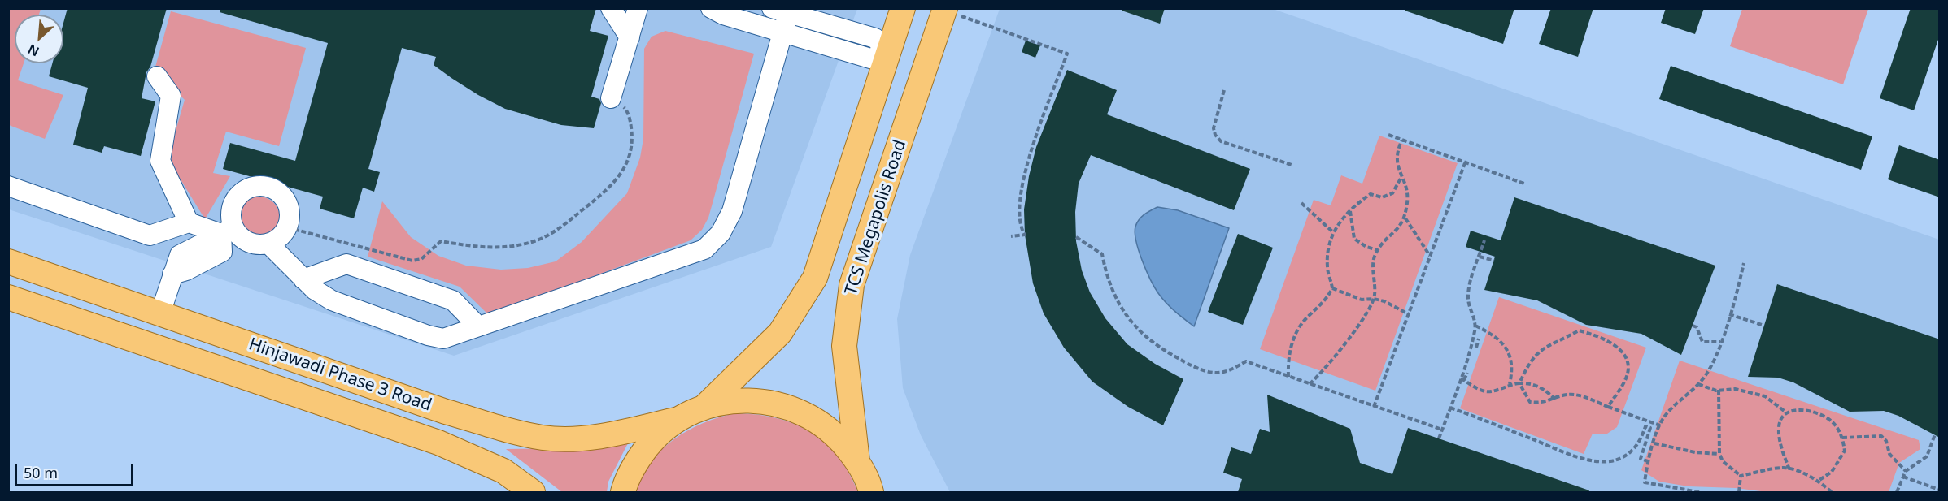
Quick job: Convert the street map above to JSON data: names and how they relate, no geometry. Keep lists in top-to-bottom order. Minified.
{"streets":{"main road":["TCS Megapolis Road","Hinjawadi Phase 3 Road"]},"scale_bar":"50 m","north":"bottom left"}
